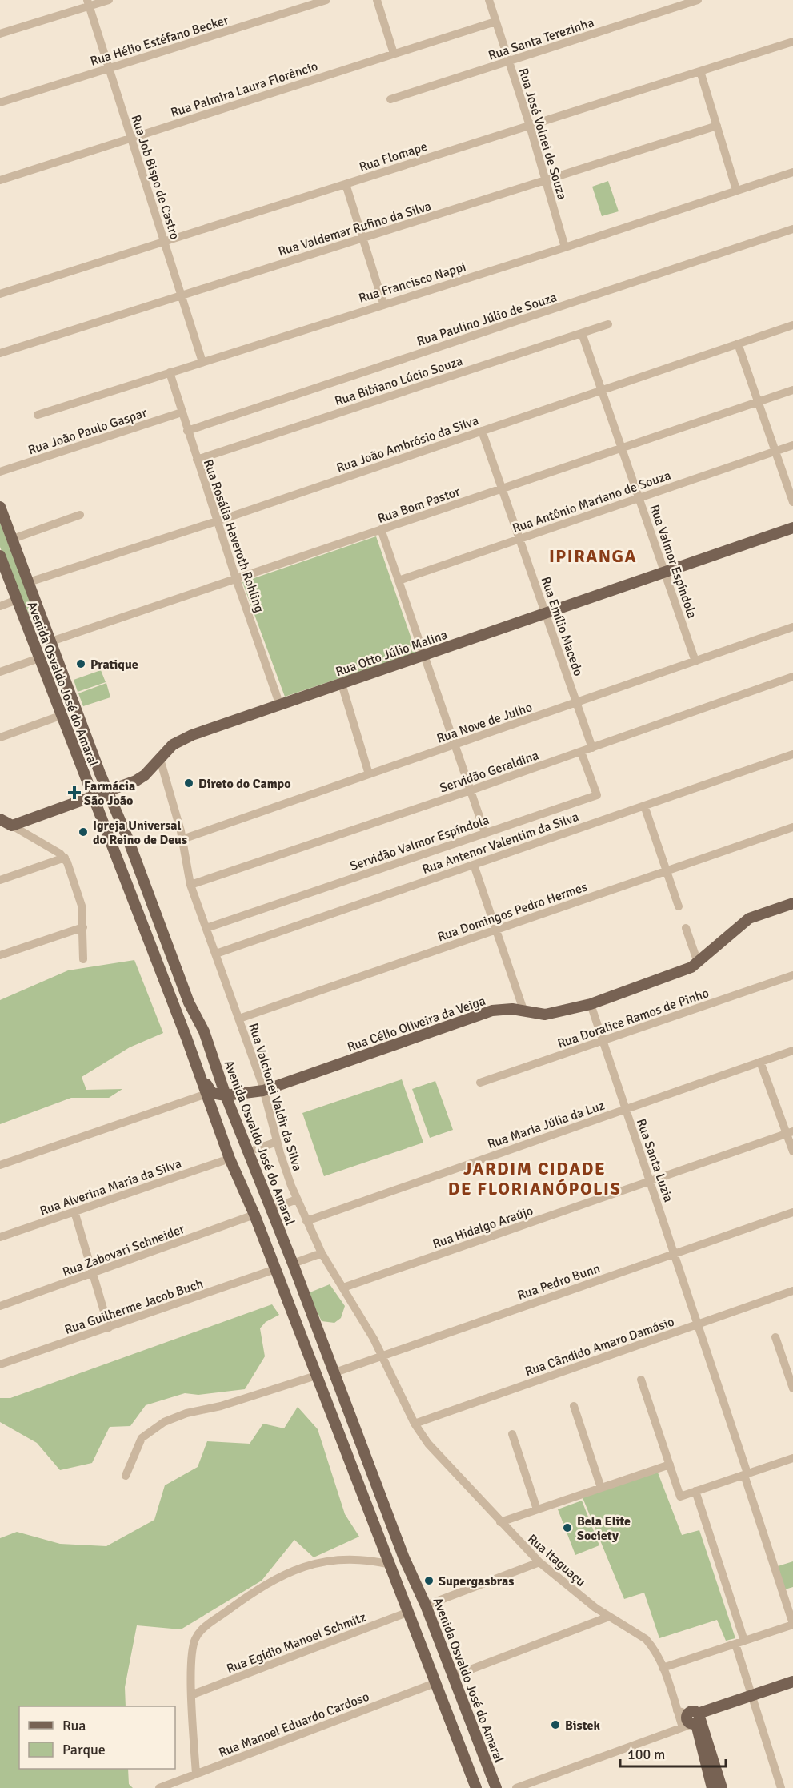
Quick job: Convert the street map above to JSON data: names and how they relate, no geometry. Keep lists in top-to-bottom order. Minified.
{"streets":{"main road":["Rua Otto Júlio Malina","Avenida Osvaldo José do Amaral","Rua Célio Oliveira da Veiga"],"street":["Rua Santa Terezinha","Rua Hélio Estéfano Becker","Rua Palmira Laura Florêncio","Rua José Volnei de Souza","Rua Flomape","Rua Job Bispo de Castro","Rua Valdemar Rufino da Silva","Rua Francisco Nappi","Rua Paulino Júlio de Souza","Rua Bibiano Lúcio Souza","Rua João Paulo Gaspar","Rua João Ambrósio da Silva","Rua Antônio Mariano de Souza","Rua Bom Pastor","Rua Rosália Haveroth Rohling","Rua Valmor Espíndola","Rua Emílio Macedo","Rua Nove de Julho","Servidão Geraldina","Servidão Valmor Espíndola","Rua Antenor Valentim da Silva","Rua Domingos Pedro Hermes","Rua Doralice Ramos de Pinho","Rua Valcionei Valdir da Silva","Rua Maria Júlia da Luz","Rua Santa Luzia","Rua Alverina Maria da Silva","Rua Hidalgo Araújo","Rua Zabovari Schneider","Rua Pedro Bunn","Rua Guilherme Jacob Buch","Rua Cândido Amaro Damásio","Rua Itaguaçu","Rua Egídio Manoel Schmitz","Rua Manoel Eduardo Cardoso"]},"crossings":[["Rua Santa Terezinha","Rua José Volnei de Souza"],["Rua Hélio Estéfano Becker","Rua Job Bispo de Castro"],["Rua Palmira Laura Florêncio","Rua José Volnei de Souza"],["Rua Palmira Laura Florêncio","Rua Job Bispo de Castro"],["Rua José Volnei de Souza","Rua Flomape"],["Rua José Volnei de Souza","Rua Valdemar Rufino da Silva"],["Rua José Volnei de Souza","Rua Francisco Nappi"],["Rua Flomape","Rua Job Bispo de Castro"],["Rua Job Bispo de Castro","Rua Valdemar Rufino da Silva"],["Rua Job Bispo de Castro","Rua Francisco Nappi"],["Rua Francisco Nappi","Rua Rosália Haveroth Rohling"],["Rua Paulino Júlio de Souza","Rua Rosália Haveroth Rohling"],["Rua Bibiano Lúcio Souza","Rua Rosália Haveroth Rohling"],["Rua Bibiano Lúcio Souza","Rua Valmor Espíndola"],["Rua João Paulo Gaspar","Rua Rosália Haveroth Rohling"],["Rua João Ambrósio da Silva","Rua Rosália Haveroth Rohling"],["Rua João Ambrósio da Silva","Rua Valmor Espíndola"],["Rua João Ambrósio da Silva","Rua Emílio Macedo"],["Rua João Ambrósio da Silva","Avenida Osvaldo José do Amaral"],["Rua Antônio Mariano de Souza","Rua Valmor Espíndola"],["Rua Antônio Mariano de Souza","Rua Emílio Macedo"],["Rua Bom Pastor","Rua Rosália Haveroth Rohling"],["Rua Bom Pastor","Rua Valmor Espíndola"],["Rua Bom Pastor","Rua Emílio Macedo"],["Rua Bom Pastor","Avenida Osvaldo José do Amaral"],["Rua Rosália Haveroth Rohling","Rua Otto Júlio Malina"],["Rua Valmor Espíndola","Rua Otto Júlio Malina"],["Rua Valmor Espíndola","Rua Nove de Julho"],["Rua Emílio Macedo","Rua Otto Júlio Malina"],["Rua Emílio Macedo","Rua Nove de Julho"],["Rua Emílio Macedo","Servidão Geraldina"],["Rua Otto Júlio Malina","Avenida Osvaldo José do Amaral"],["Rua Otto Júlio Malina","Rua Valcionei Valdir da Silva"],["Avenida Osvaldo José do Amaral","Rua Célio Oliveira da Veiga"],["Avenida Osvaldo José do Amaral","Rua Alverina Maria da Silva"],["Avenida Osvaldo José do Amaral","Rua Zabovari Schneider"],["Avenida Osvaldo José do Amaral","Rua Pedro Bunn"],["Avenida Osvaldo José do Amaral","Rua Guilherme Jacob Buch"],["Avenida Osvaldo José do Amaral","Rua Egídio Manoel Schmitz"],["Avenida Osvaldo José do Amaral","Rua Manoel Eduardo Cardoso"],["Rua Nove de Julho","Rua Valcionei Valdir da Silva"],["Servidão Geraldina","Servidão Valmor Espíndola"],["Servidão Geraldina","Rua Valcionei Valdir da Silva"],["Servidão Valmor Espíndola","Rua Valcionei Valdir da Silva"],["Rua Antenor Valentim da Silva","Rua Valcionei Valdir da Silva"],["Rua Domingos Pedro Hermes","Rua Valcionei Valdir da Silva"],["Rua Doralice Ramos de Pinho","Rua Santa Luzia"],["Rua Célio Oliveira da Veiga","Rua Valcionei Valdir da Silva"],["Rua Célio Oliveira da Veiga","Rua Santa Luzia"],["Rua Valcionei Valdir da Silva","Rua Maria Júlia da Luz"],["Rua Valcionei Valdir da Silva","Rua Hidalgo Araújo"],["Rua Valcionei Valdir da Silva","Rua Pedro Bunn"],["Rua Valcionei Valdir da Silva","Rua Cândido Amaro Damásio"],["Rua Valcionei Valdir da Silva","Rua Itaguaçu"],["Rua Maria Júlia da Luz","Rua Santa Luzia"],["Rua Santa Luzia","Rua Hidalgo Araújo"],["Rua Santa Luzia","Rua Pedro Bunn"],["Rua Santa Luzia","Rua Cândido Amaro Damásio"],["Rua Cândido Amaro Damásio","Rua Itaguaçu"]],"districts":["IPIRANGA","JARDIM CIDADE DE FLORIANÓPOLIS"],"places":{"other":["Pratique","Direto do Campo","Igreja Universal do Reino de Deus","Bela Elite Society","Supergasbras","Bistek"],"health":["Farmácia São João"]},"legend":["Rua","Parque"],"scale_bar":"100 m"}
